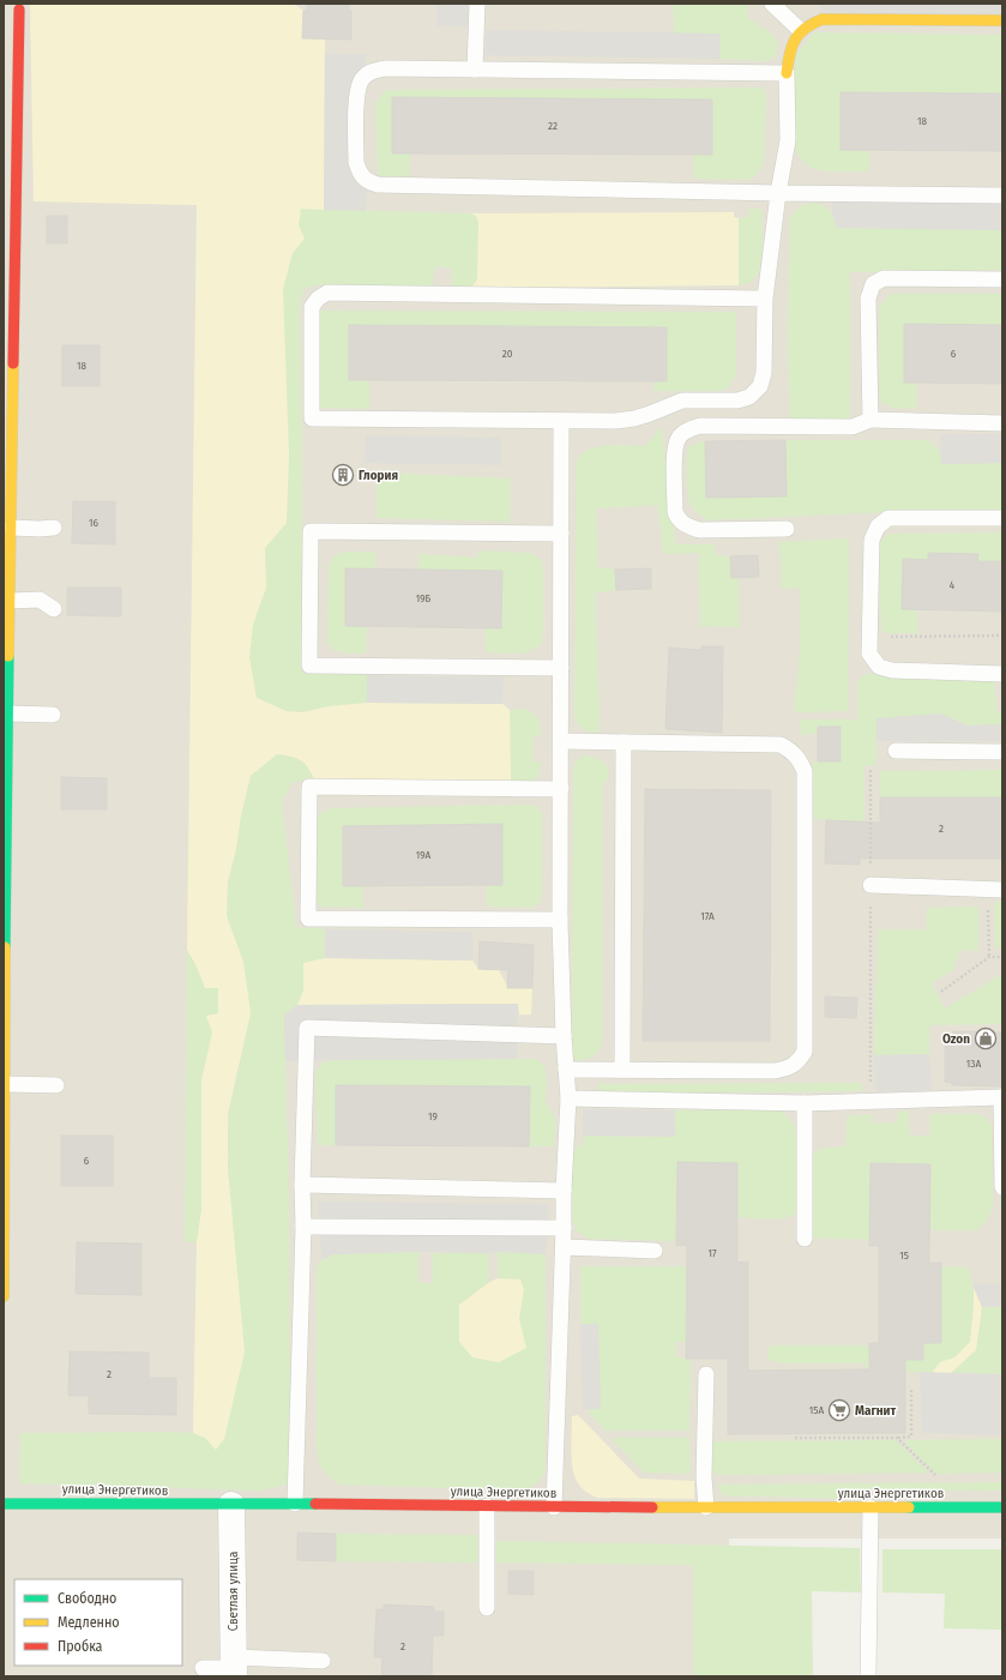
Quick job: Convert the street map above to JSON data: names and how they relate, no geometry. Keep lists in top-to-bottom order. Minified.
{"streets":{"street":["улица Энергетиков","Светлая улица"]},"crossings":[["улица Энергетиков","Светлая улица"]],"places":{"building":["Глория"],"shop":["Ozon"],"supermarket":["Магнит"]},"house_numbers":["18","22","20","6","18","16","4","19Б","2","19А","17А","13А","19","6","17","15","2","15А","2"],"legend":["Свободно","Медленно","Пробка"]}
